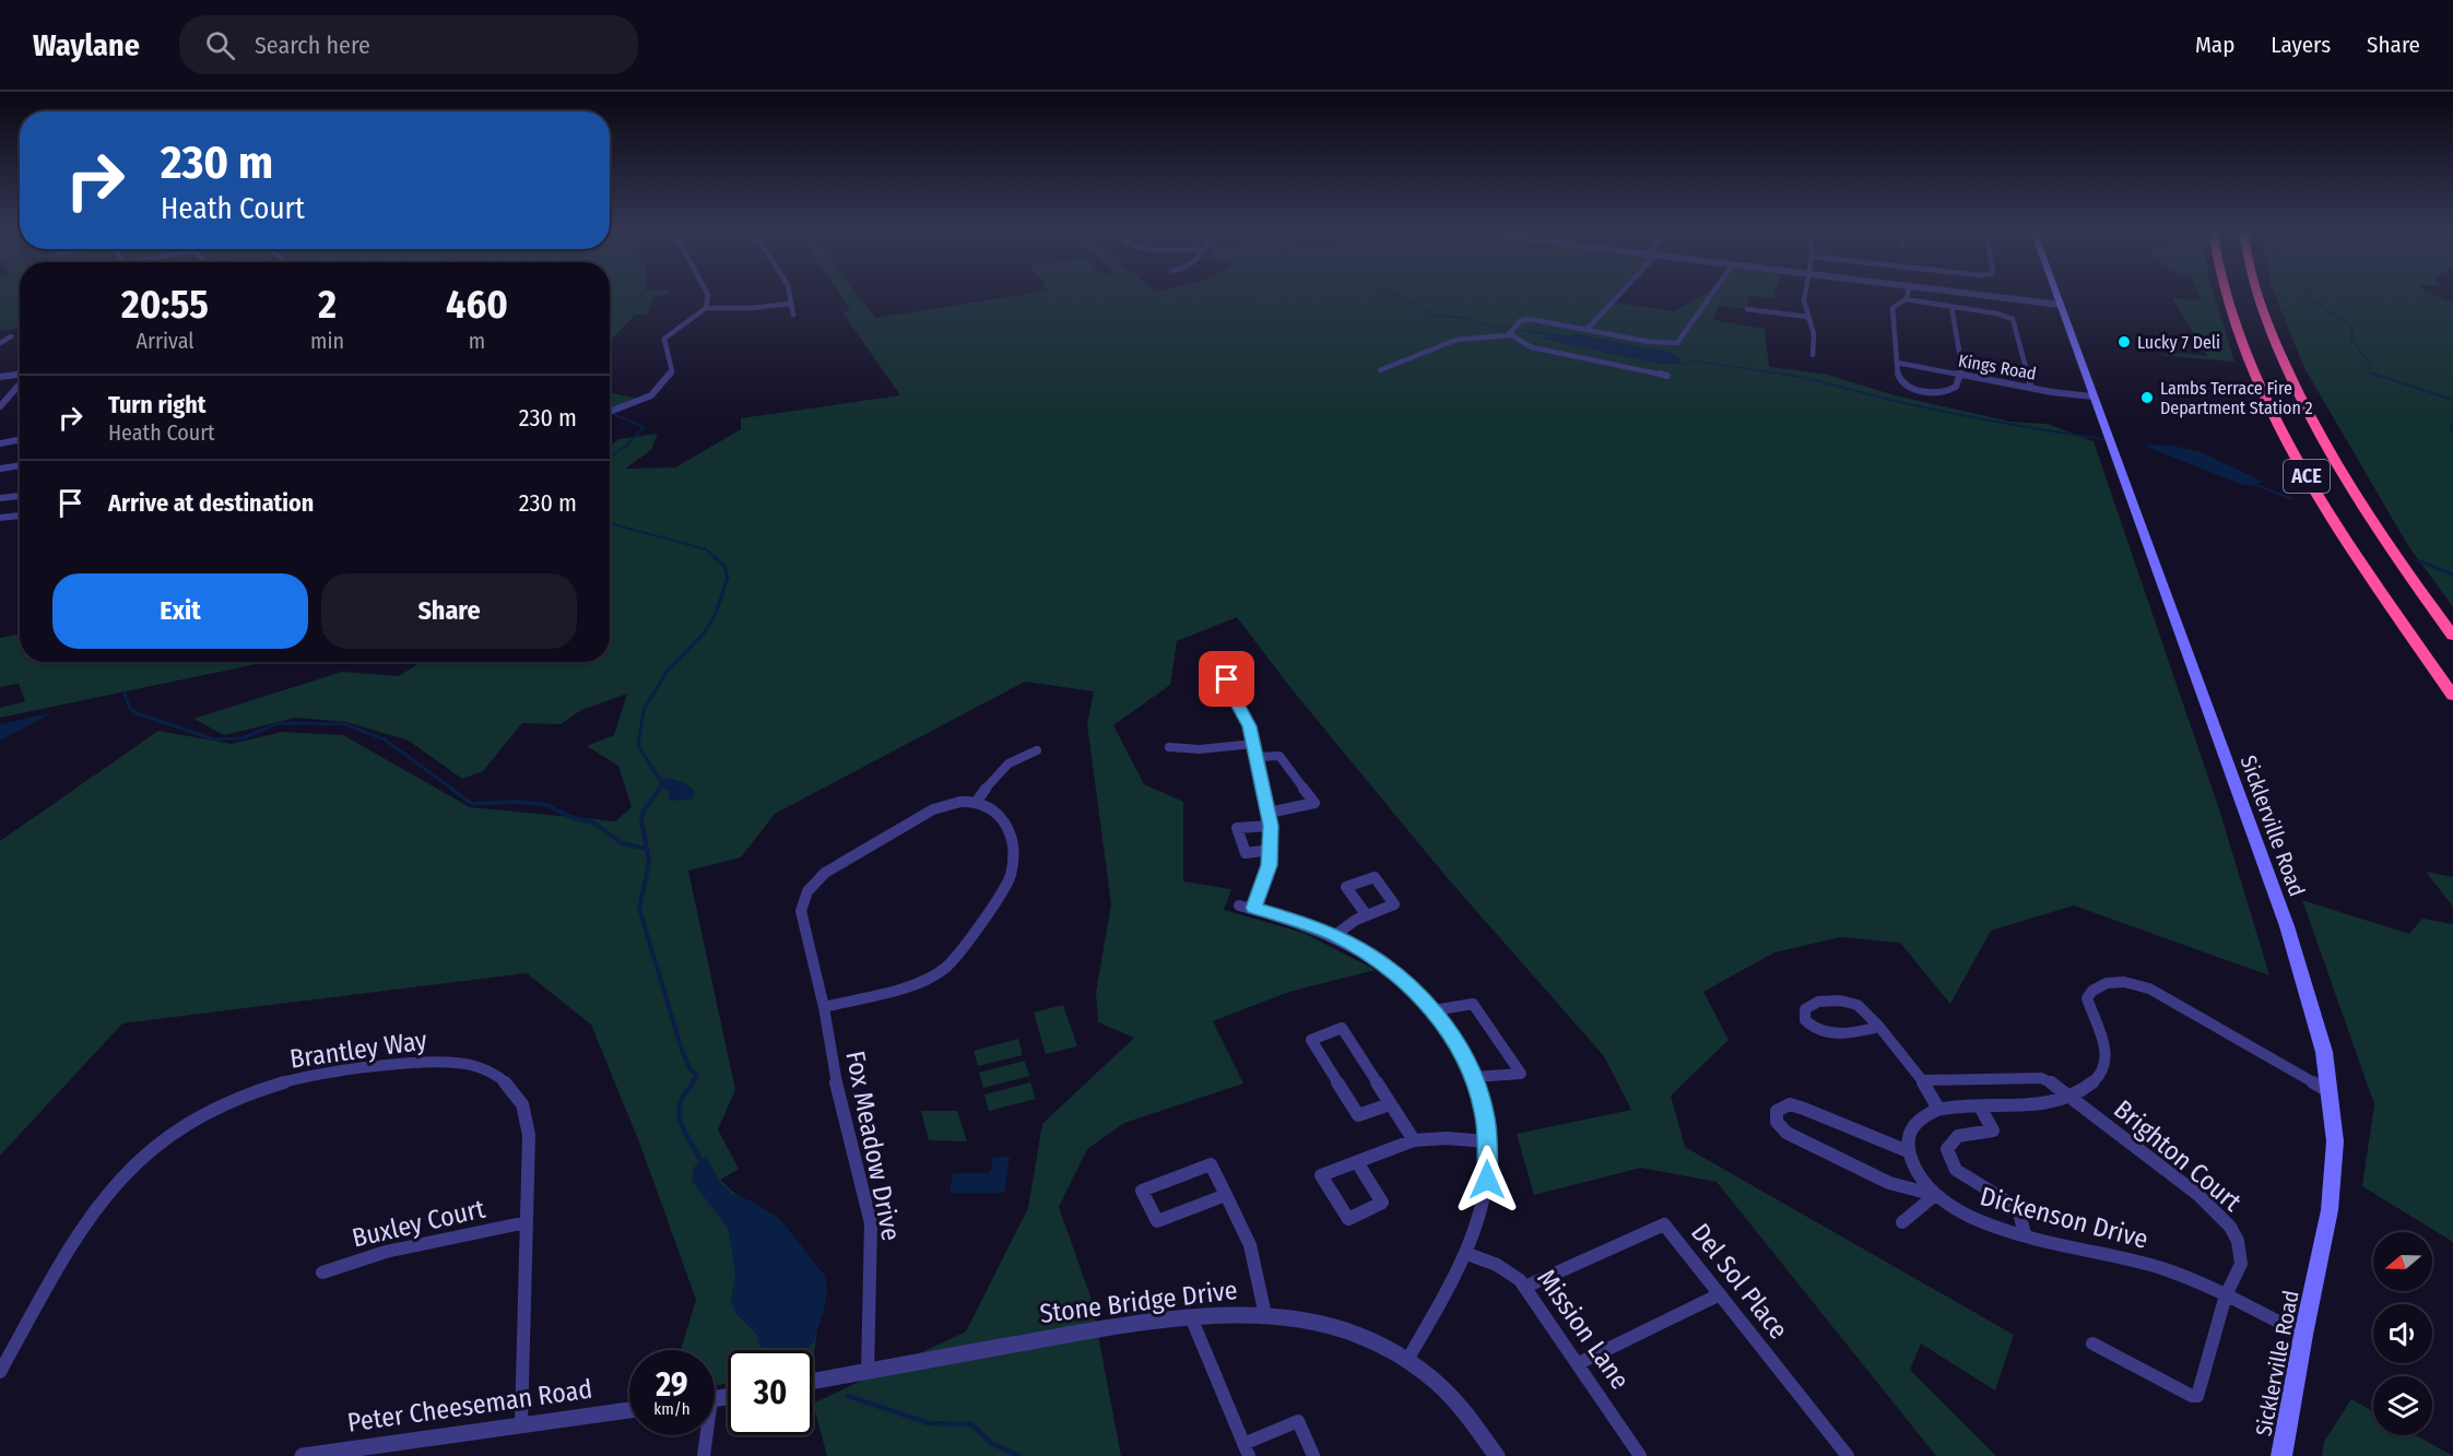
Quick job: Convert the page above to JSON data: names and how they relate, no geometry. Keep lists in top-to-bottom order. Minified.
{"streets":{"highway":["ACE"],"main road":["Sicklerville Road"],"street":["Kings Road","Brantley Way","Fox Meadow Drive","Brighton Court","Dickenson Drive","Buxley Court","Del Sol Place","Stone Bridge Drive","Mission Lane","Peter Cheeseman Road"]},"crossings":[["Kings Road","Sicklerville Road"],["Sicklerville Road","Dickenson Drive"],["Brantley Way","Buxley Court"],["Brantley Way","Peter Cheeseman Road"],["Fox Meadow Drive","Stone Bridge Drive"],["Brighton Court","Dickenson Drive"],["Del Sol Place","Mission Lane"]],"places":["Lucky 7 Deli","Lambs Terrace Fire Department Station 2"],"north":"left","page":{"header":"Waylane","search":"Search here","nav":["Map","Layers","Share"],"turn":["230 m","Heath Court"],"eta":["20:55","Arrival","2","min","460","m"],"list":[{"name":"Turn right","note":"Heath Court","value":"230 m"},{"name":"Arrive at destination","value":"230 m"}],"buttons":["Exit","Share"],"speed":"29 km/h","limit":"30"}}
